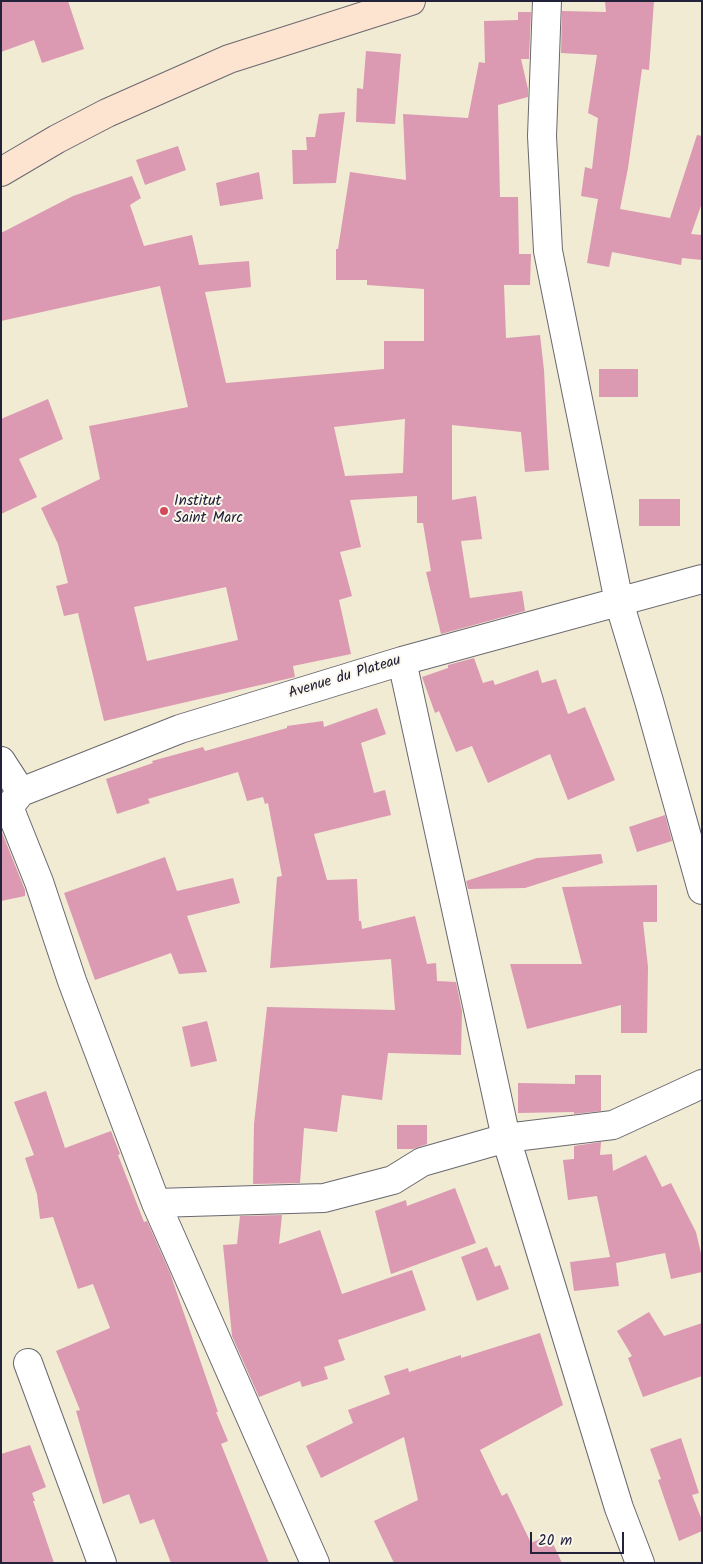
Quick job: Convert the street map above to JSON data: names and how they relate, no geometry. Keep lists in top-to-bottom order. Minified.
{"streets":{"street":["Avenue du Plateau"]},"places":["Institut Saint Marc"],"scale_bar":"20 m"}
